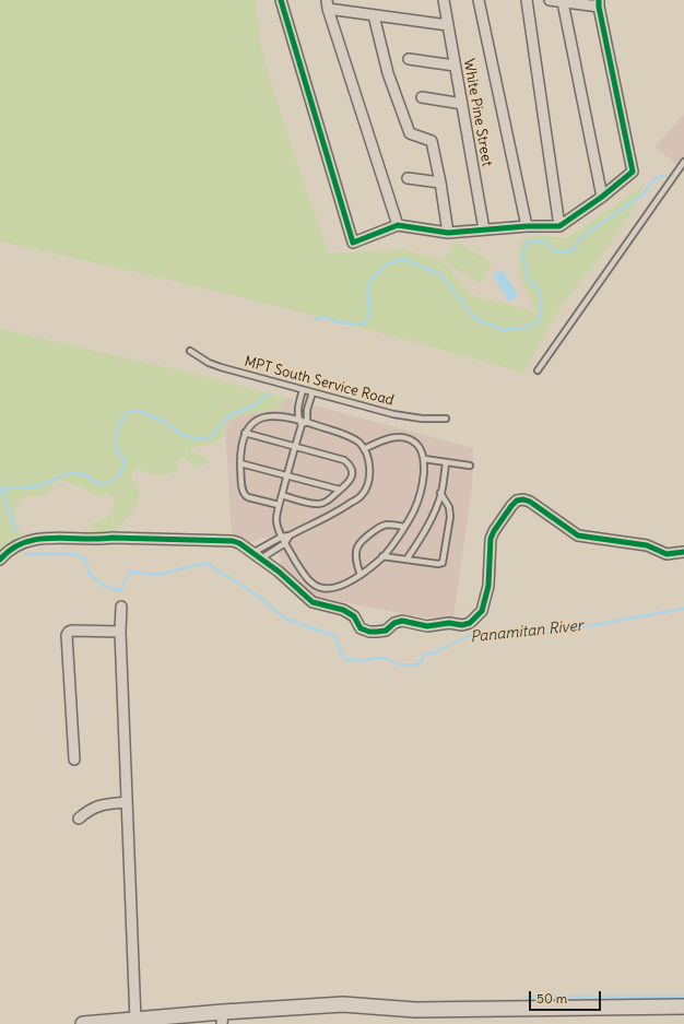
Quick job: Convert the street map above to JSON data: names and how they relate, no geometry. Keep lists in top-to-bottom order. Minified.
{"streets":{"street":["White Pine Street"],"lane":["MPT South Service Road"]},"water":["Panamitan River"],"scale_bar":"50 m"}
